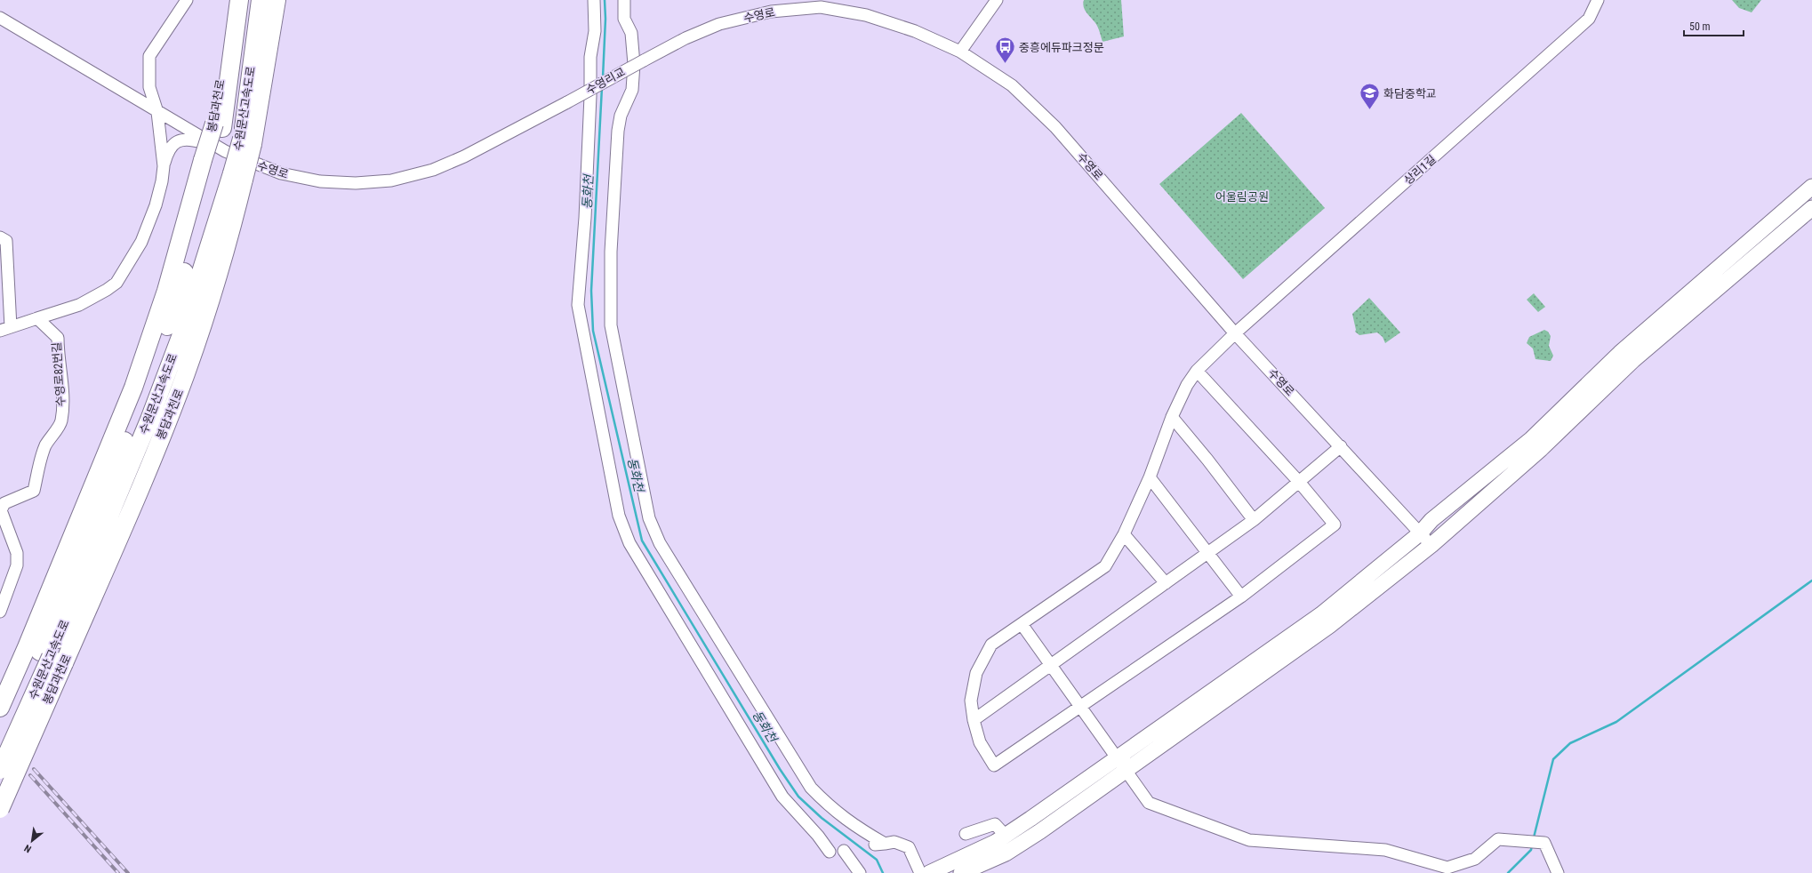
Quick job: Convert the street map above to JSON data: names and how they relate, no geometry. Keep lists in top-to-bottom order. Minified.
{"streets":{"highway":["봉담과천로","수원문산고속도로"],"street":["수영로","수영리교","상리1길","수영로82번길"]},"crossings":[["수영로","수영리교"],["수영로","상리1길"],["봉담과천로","수원문산고속도로"]],"water":["동화천"],"parks":["어울림공원"],"places":{"bus stop":["중흥에듀파크정문"],"school or university":["화담중학교"]},"scale_bar":"50 m","north":"bottom left"}
